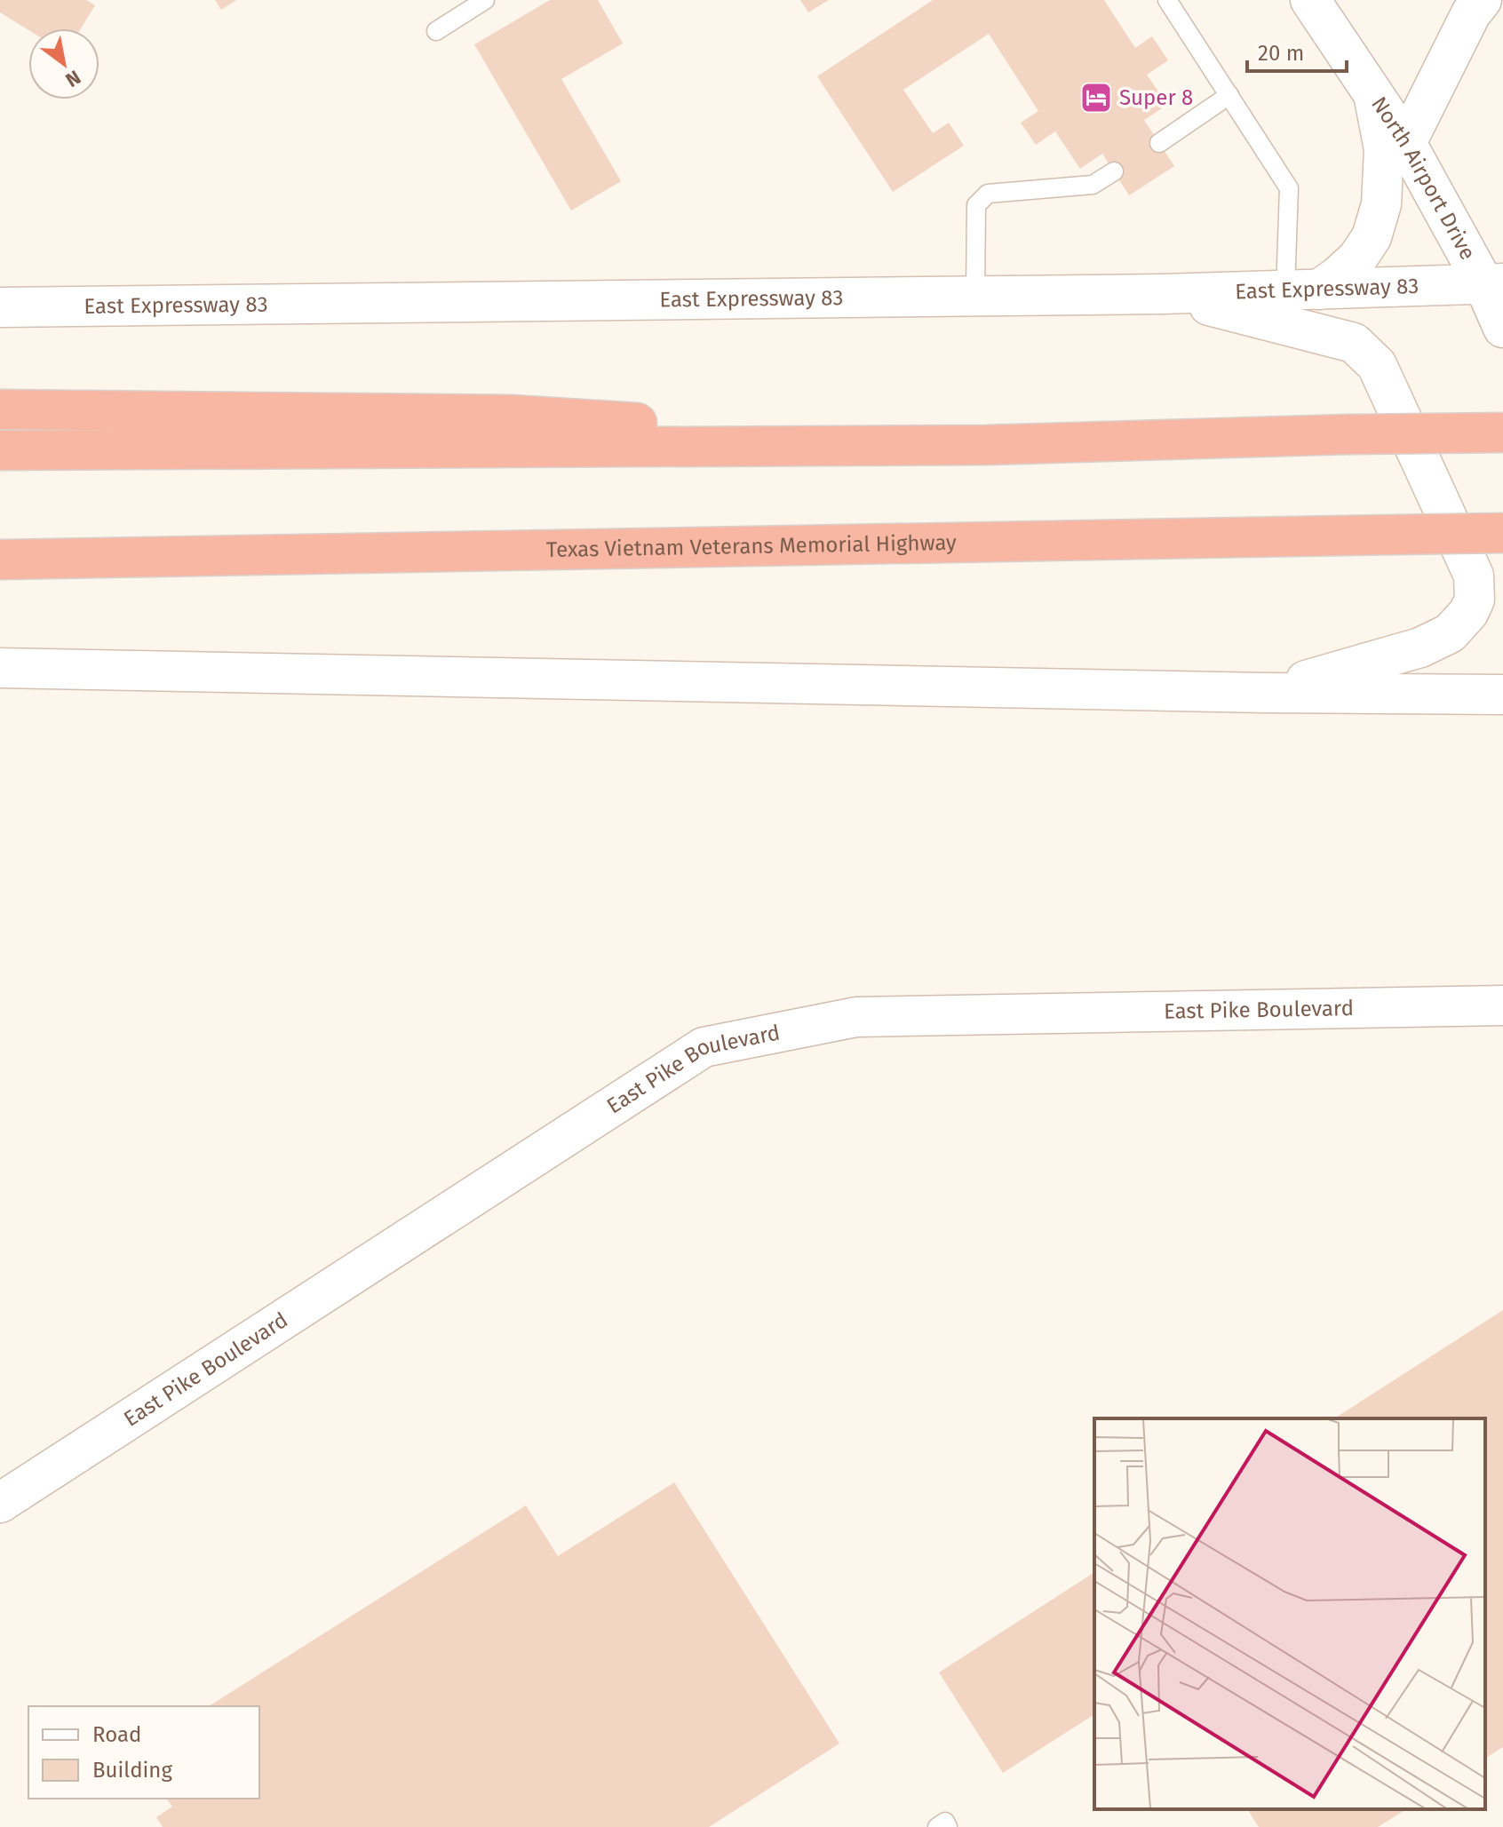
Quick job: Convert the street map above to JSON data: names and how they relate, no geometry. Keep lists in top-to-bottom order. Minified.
{"streets":{"highway":["Texas Vietnam Veterans Memorial Highway"],"main road":["North Airport Drive","East Expressway 83","East Pike Boulevard"]},"crossings":[["North Airport Drive","East Expressway 83"]],"places":{"hotel":["Super 8"]},"legend":["Road","Building"],"scale_bar":"20 m","north":"bottom right"}
